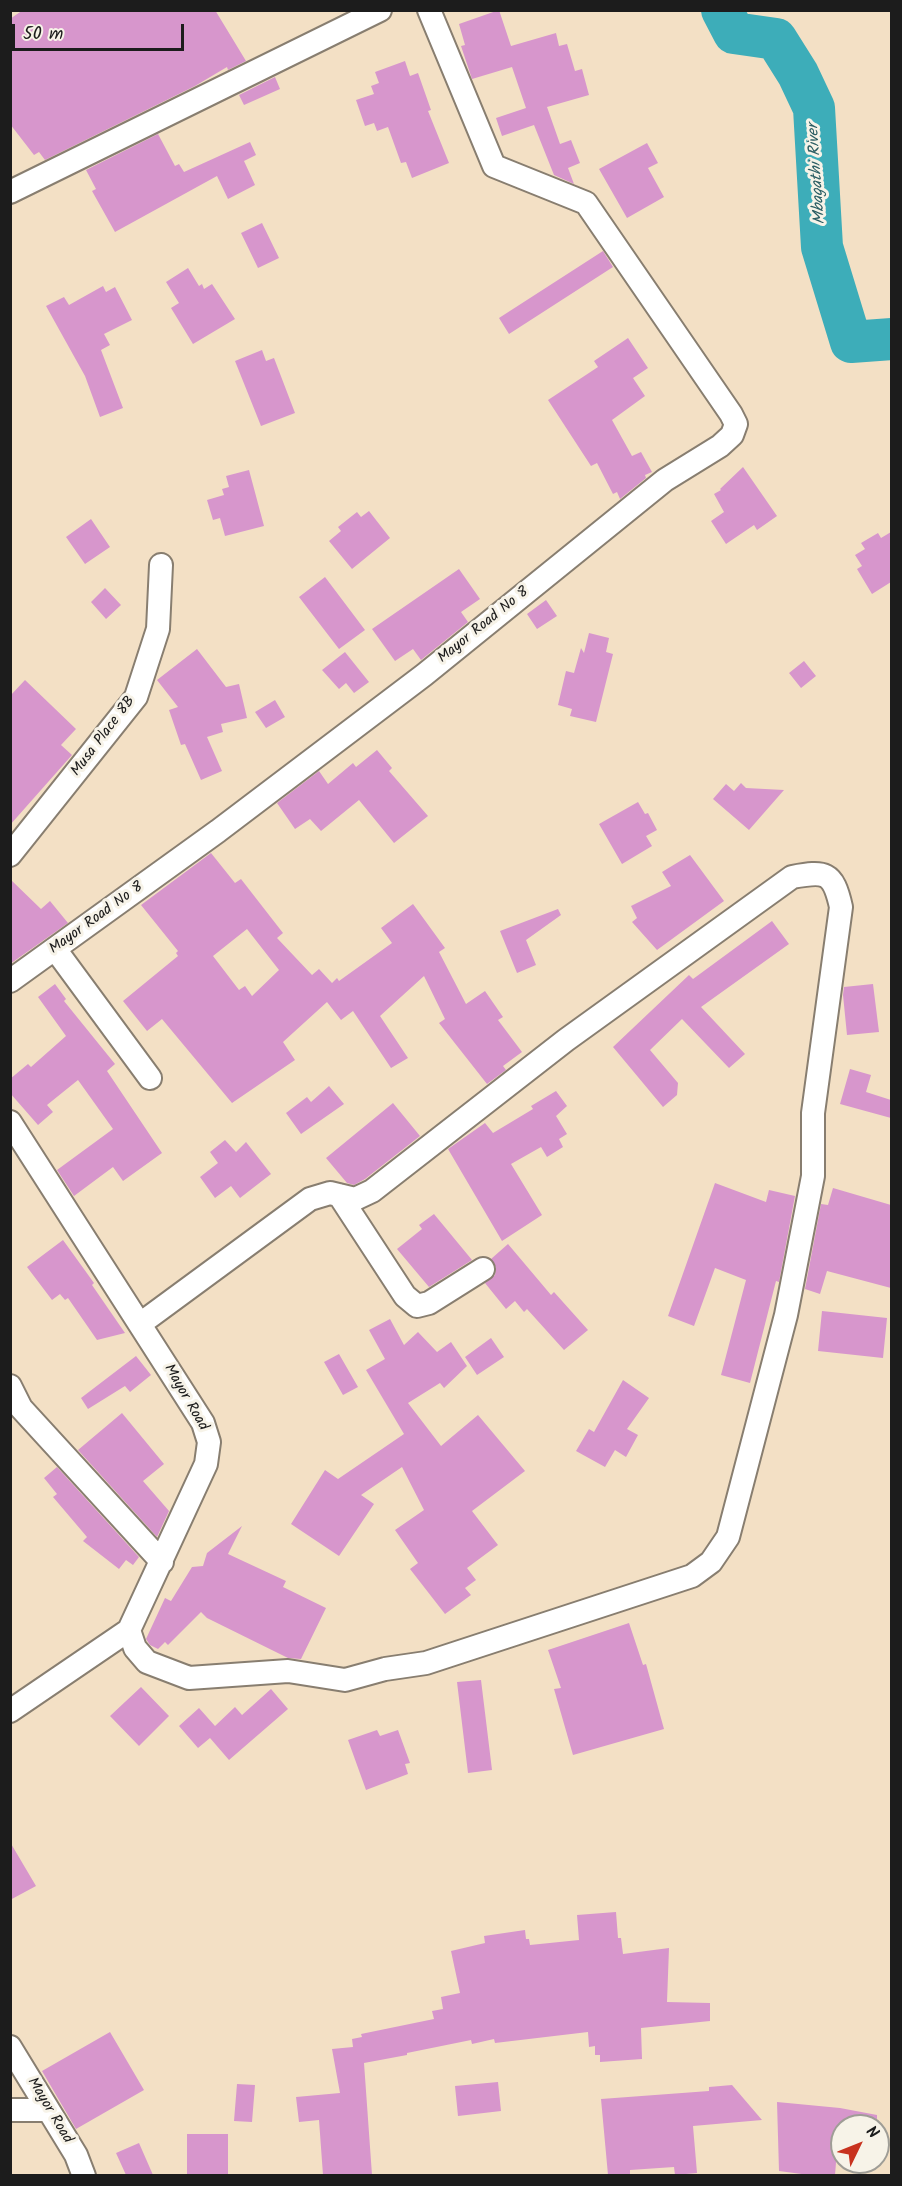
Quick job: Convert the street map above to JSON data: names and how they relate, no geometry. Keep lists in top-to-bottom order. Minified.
{"streets":{"street":["Mayor Road No 8","Musa Place 8B","Mayor Road"]},"water":["Mbagathi River"],"scale_bar":"50 m","north":"top right"}
